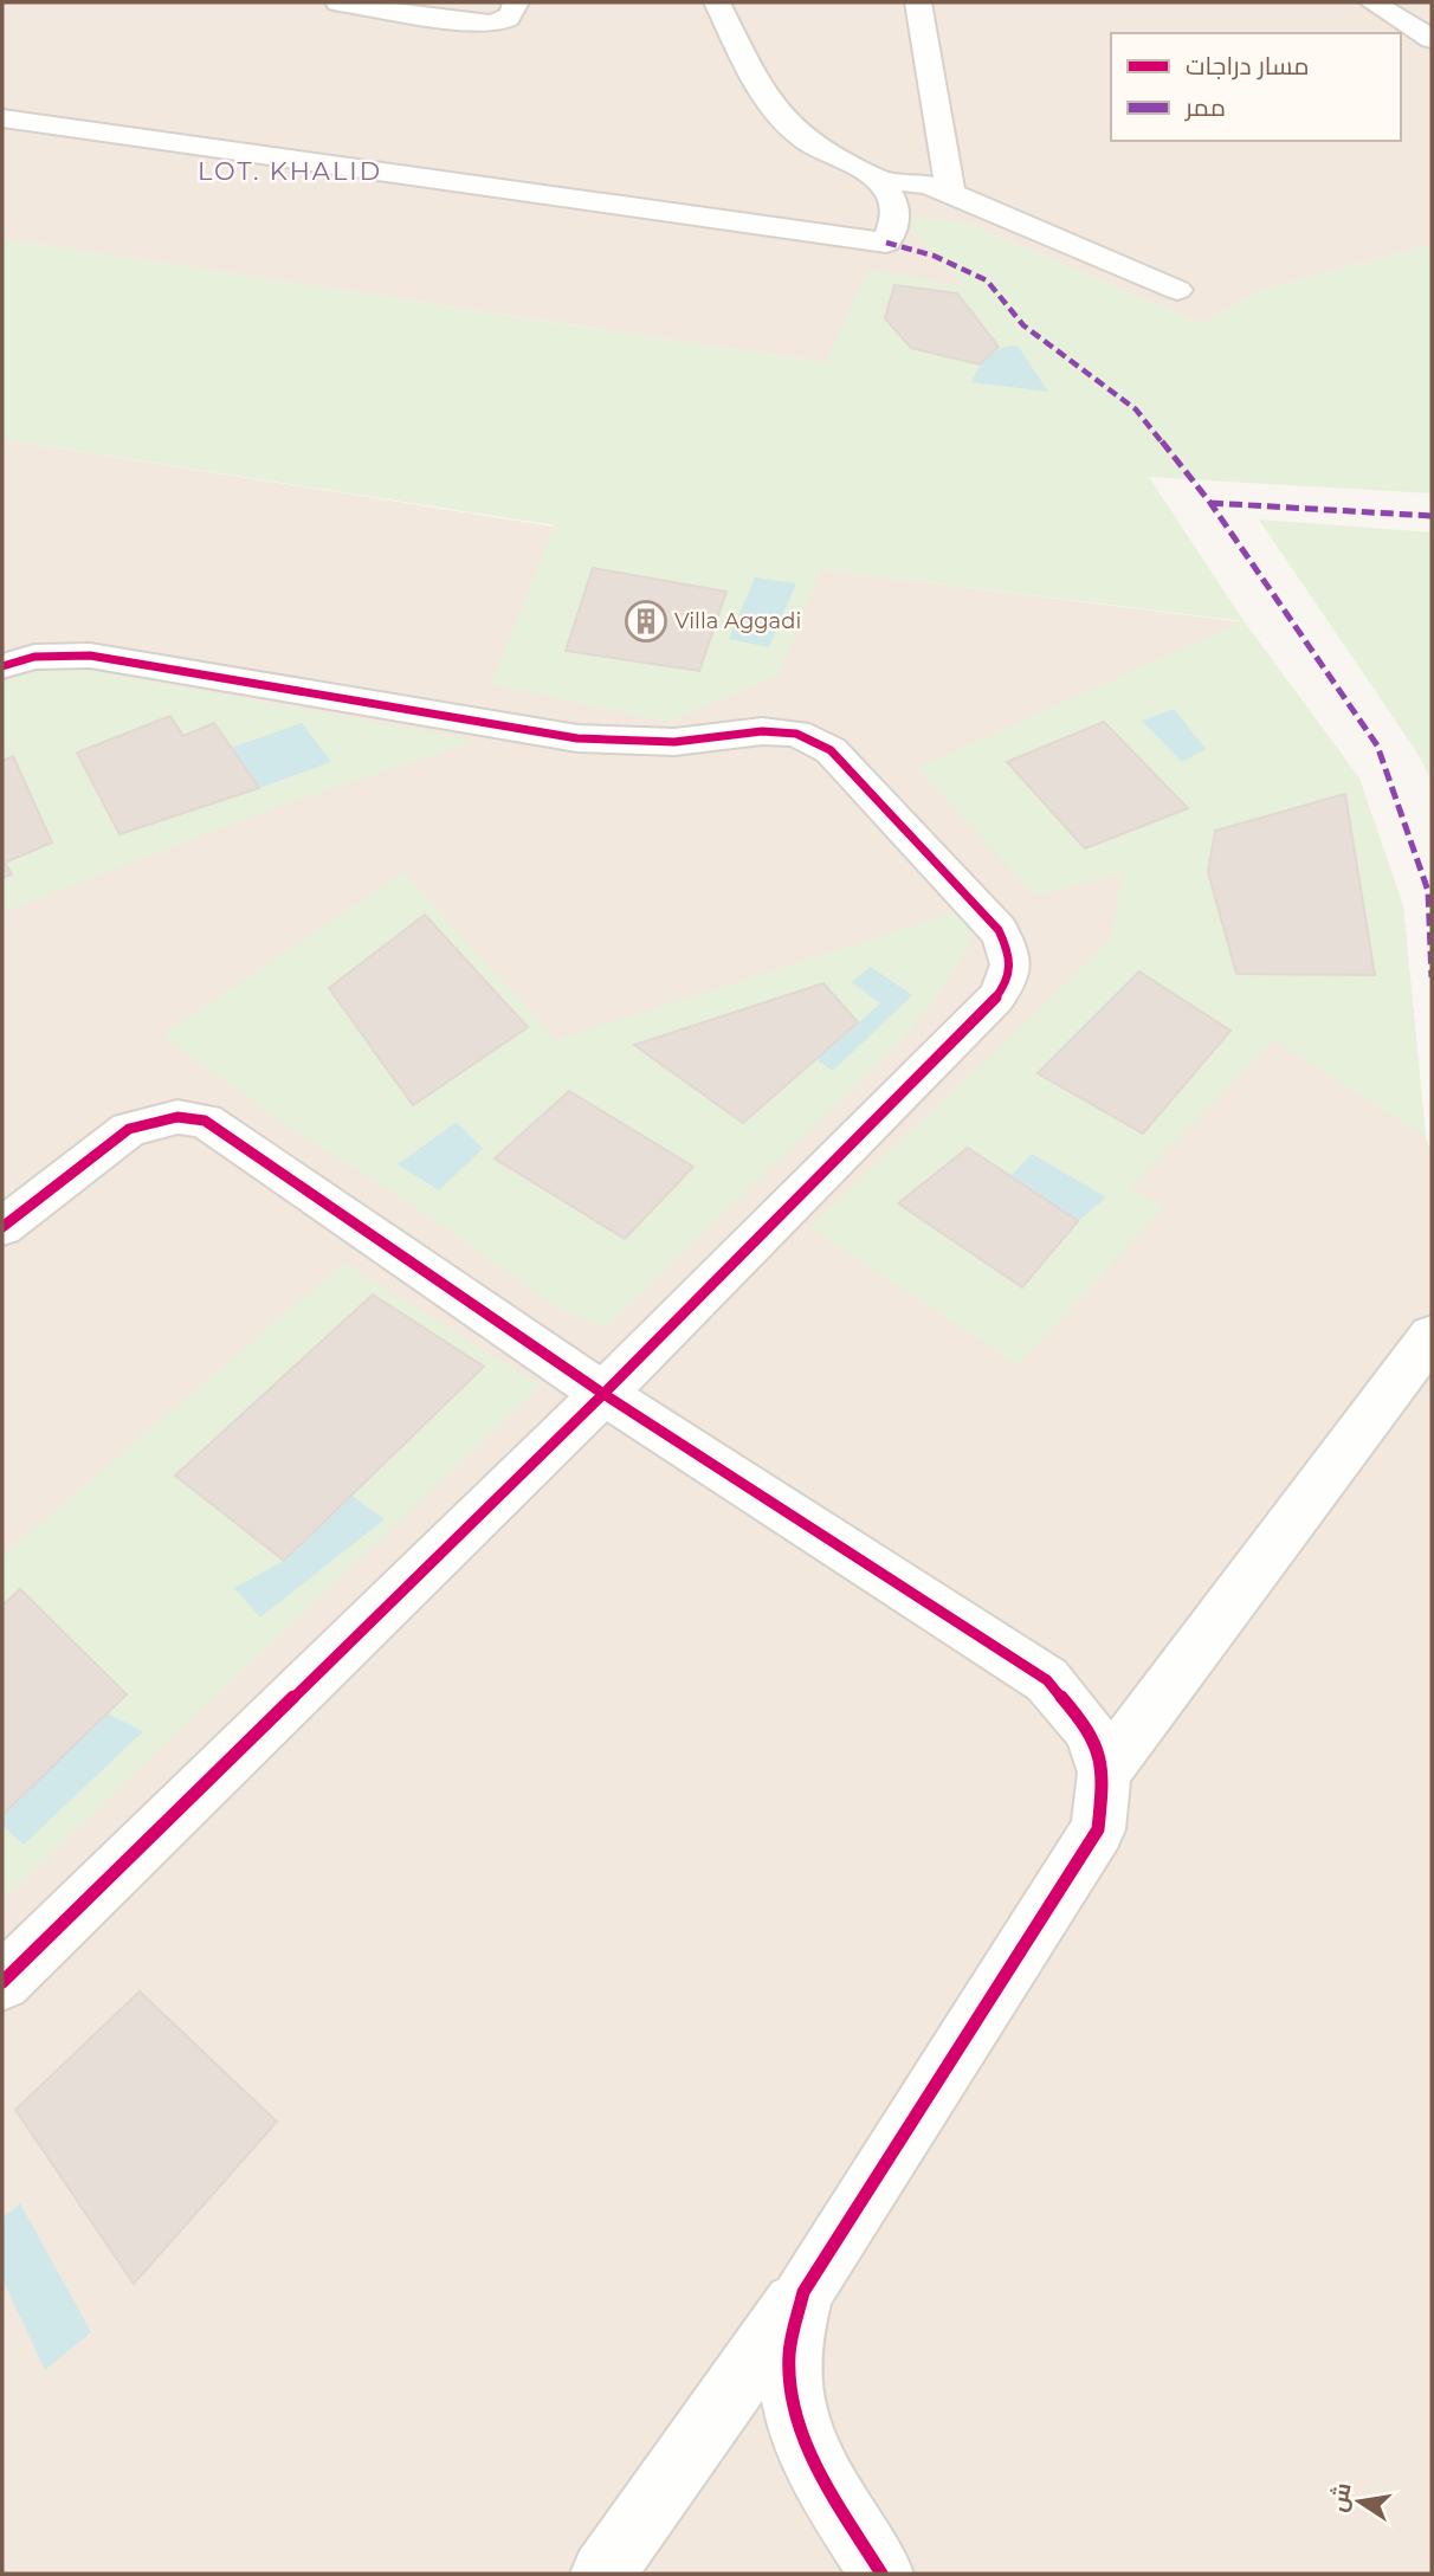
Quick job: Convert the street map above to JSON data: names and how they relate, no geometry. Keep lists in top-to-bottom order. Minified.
{"districts":["LOT. KHALID"],"places":{"building":["Villa Aggadi"]},"legend":["مسار دراجات","ممر"],"north":"left"}
